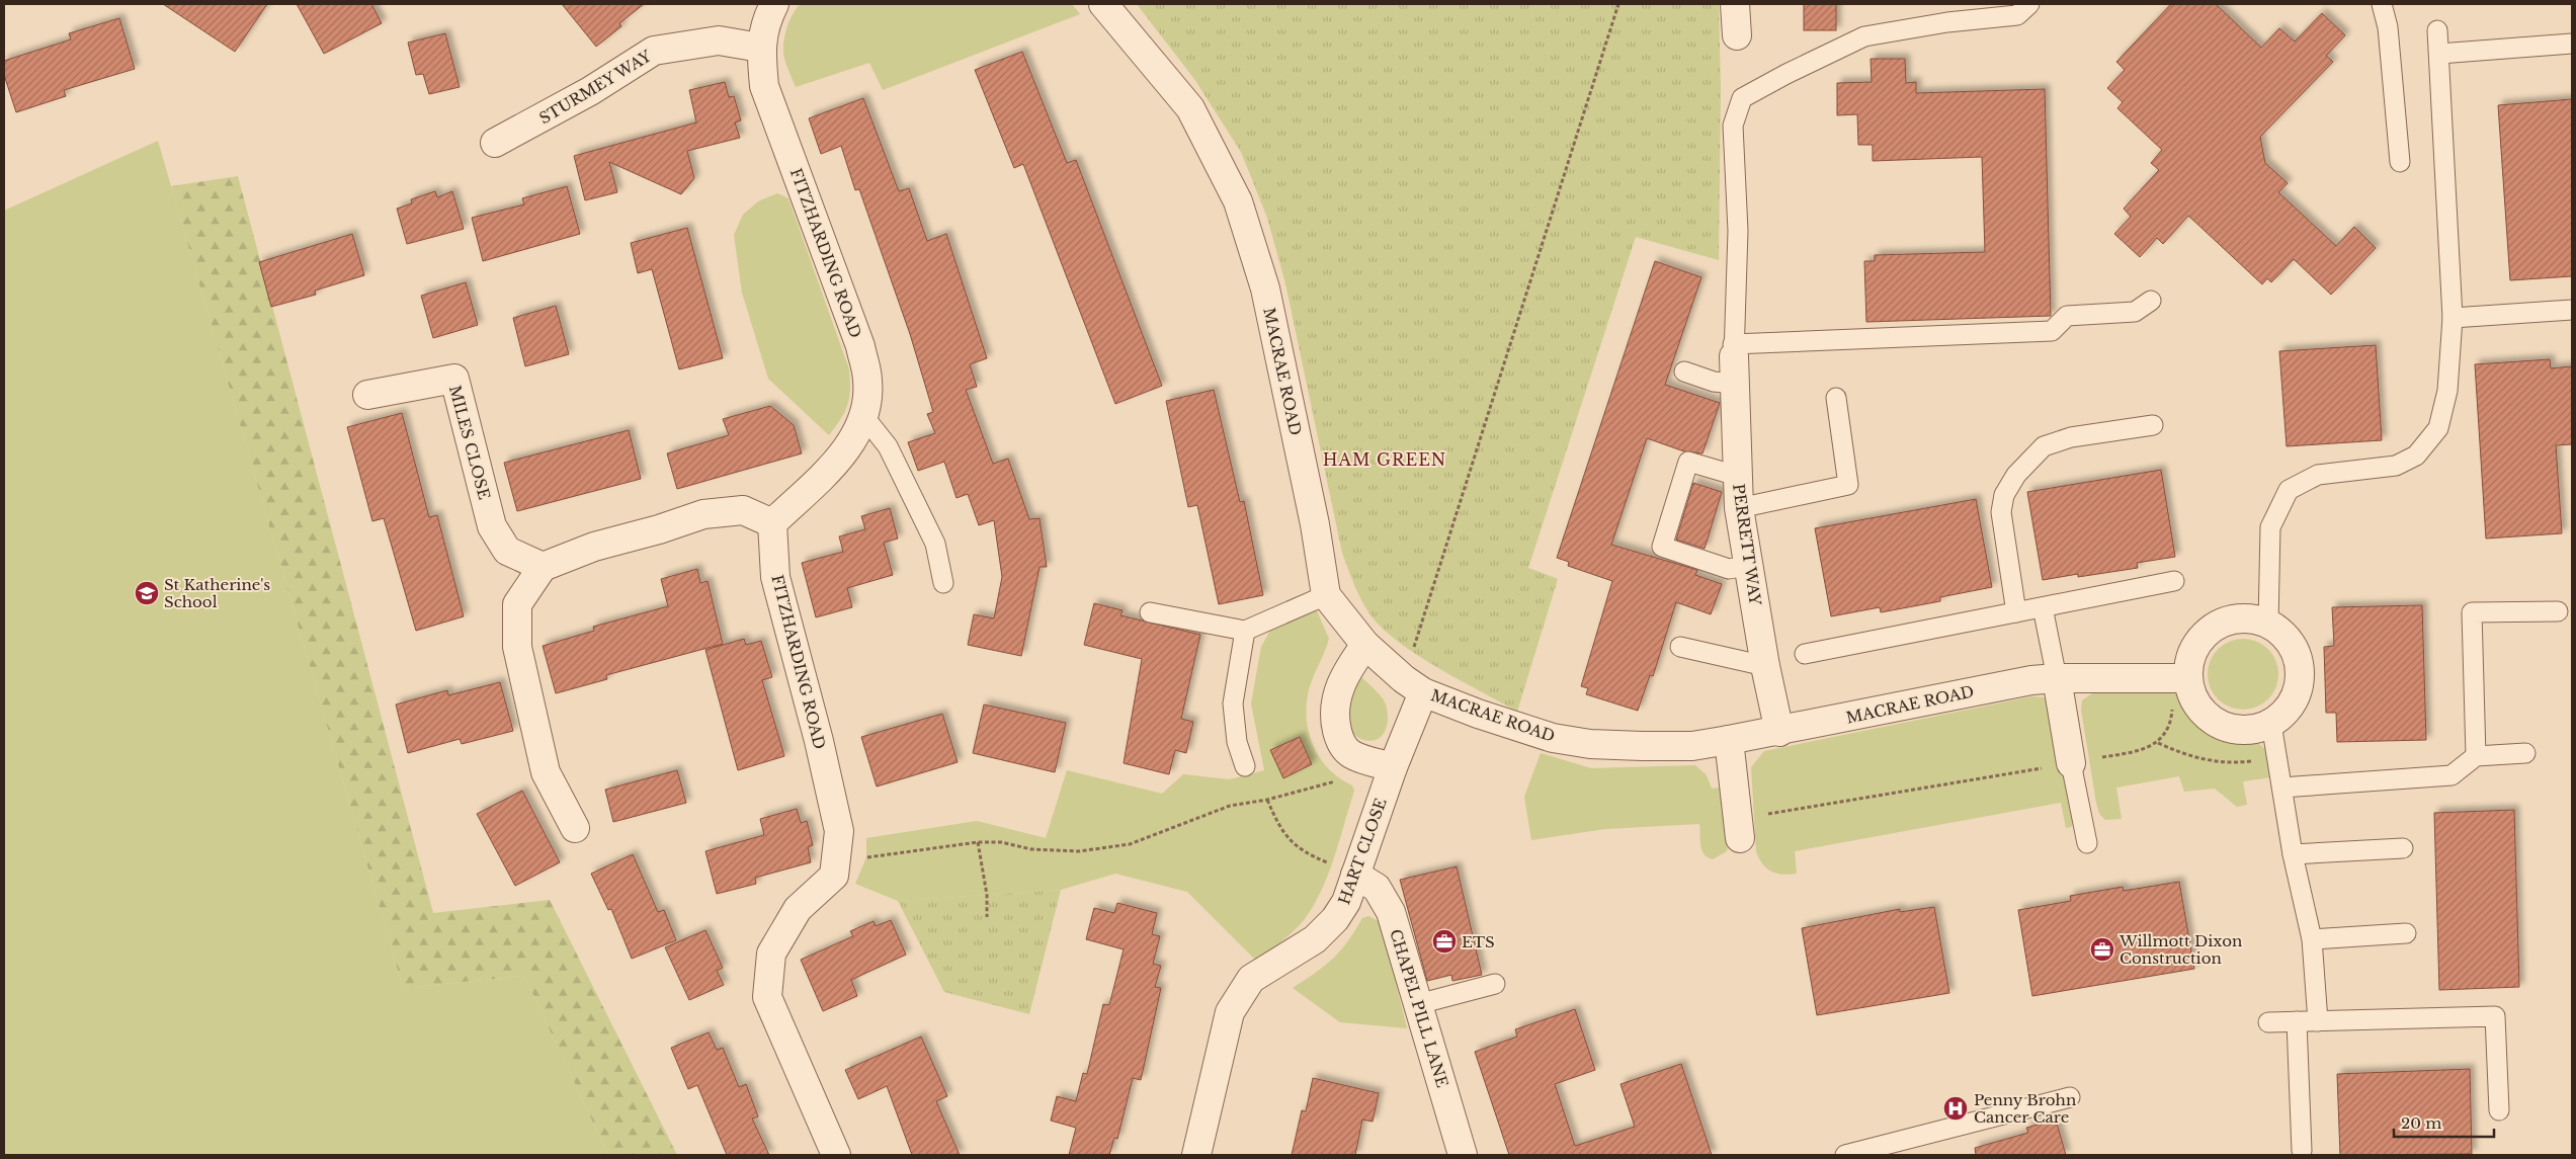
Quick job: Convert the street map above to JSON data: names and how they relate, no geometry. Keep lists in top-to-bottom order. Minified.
{"streets":{"street":["STURMEY WAY","FITZHARDING ROAD","MACRAE ROAD","MILES CLOSE","PERRETT WAY","HART CLOSE","CHAPEL PILL LANE"]},"crossings":[["STURMEY WAY","FITZHARDING ROAD"],["MACRAE ROAD","PERRETT WAY"],["MACRAE ROAD","HART CLOSE"],["HART CLOSE","CHAPEL PILL LANE"]],"districts":["HAM GREEN"],"places":{"school or university":["St Katherine's School"],"office":["ETS","Willmott Dixon Construction"],"hospital":["Penny Brohn Cancer Care"]},"scale_bar":"20 m"}
